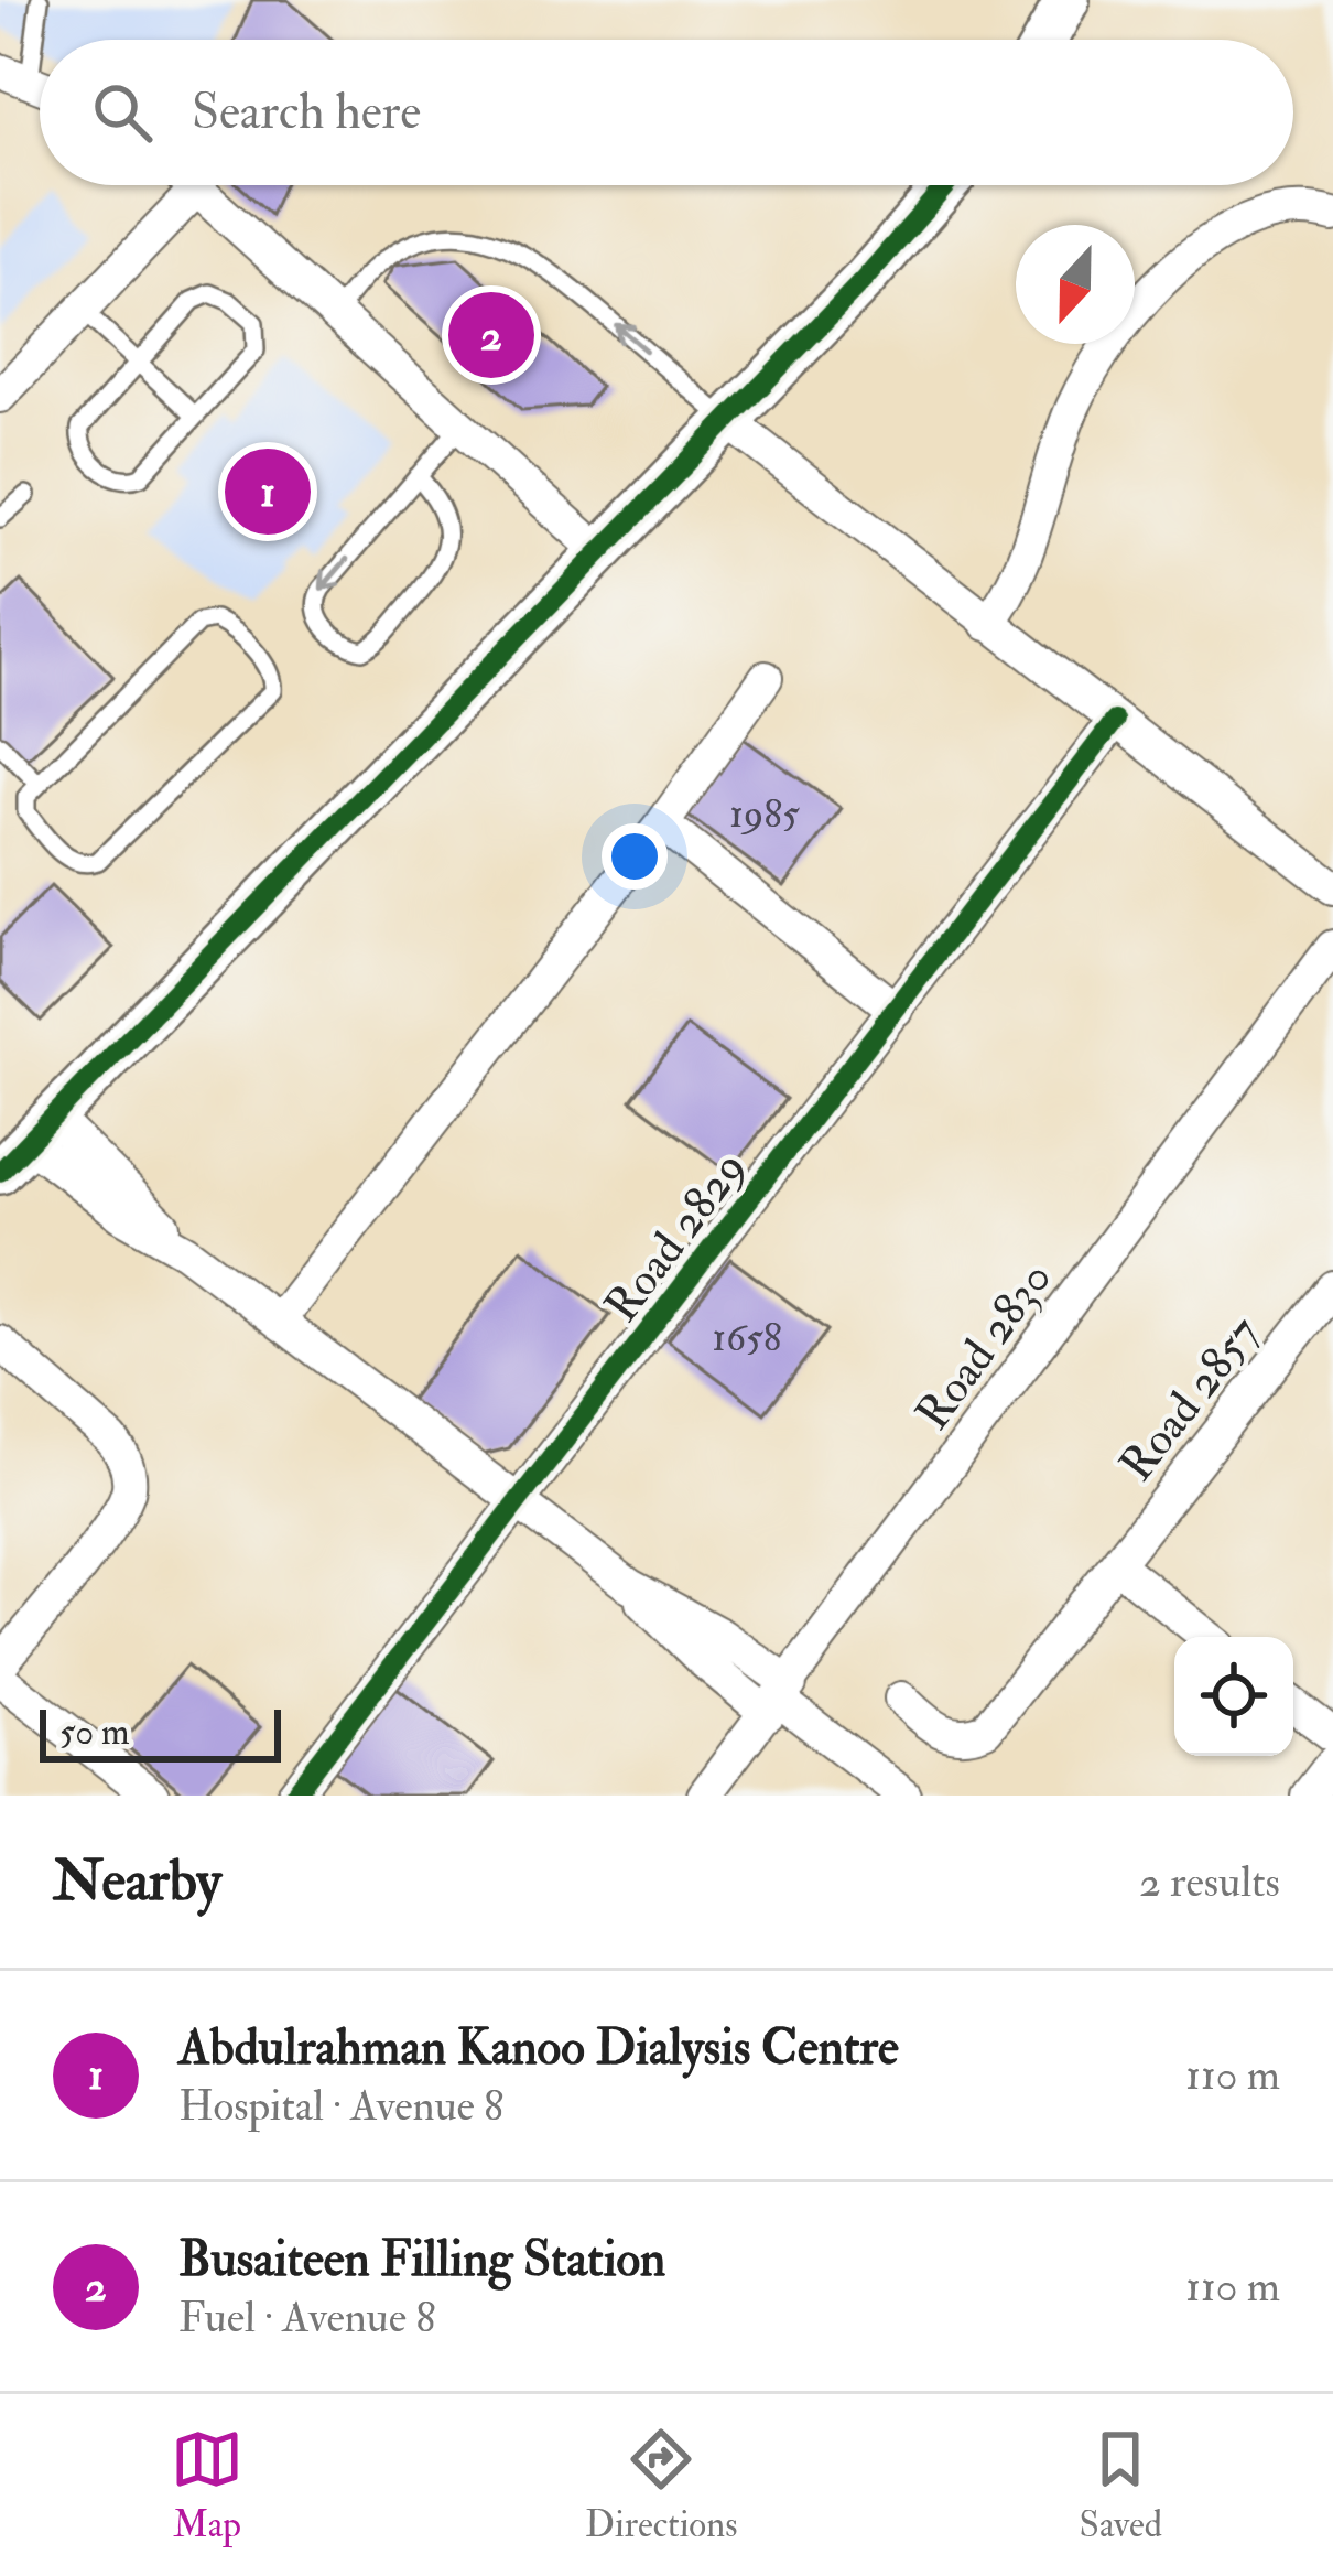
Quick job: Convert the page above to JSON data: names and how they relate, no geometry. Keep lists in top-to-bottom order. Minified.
{"streets":{"street":["Road 2829","Road 2830","Road 2857"]},"house_numbers":["1985","1658"],"scale_bar":"50 m","north":"bottom","page":{"search":"Search here","pins":["2","1"],"scale":"50 m","heading":["Nearby","2 results"],"list":[{"mark":"1","name":"Abdulrahman Kanoo Dialysis Centre","note":"Hospital · Avenue 8","value":"110 m"},{"mark":"2","name":"Busaiteen Filling Station","note":"Fuel · Avenue 8","value":"110 m"}],"nav":["Map","Directions","Saved"]}}
